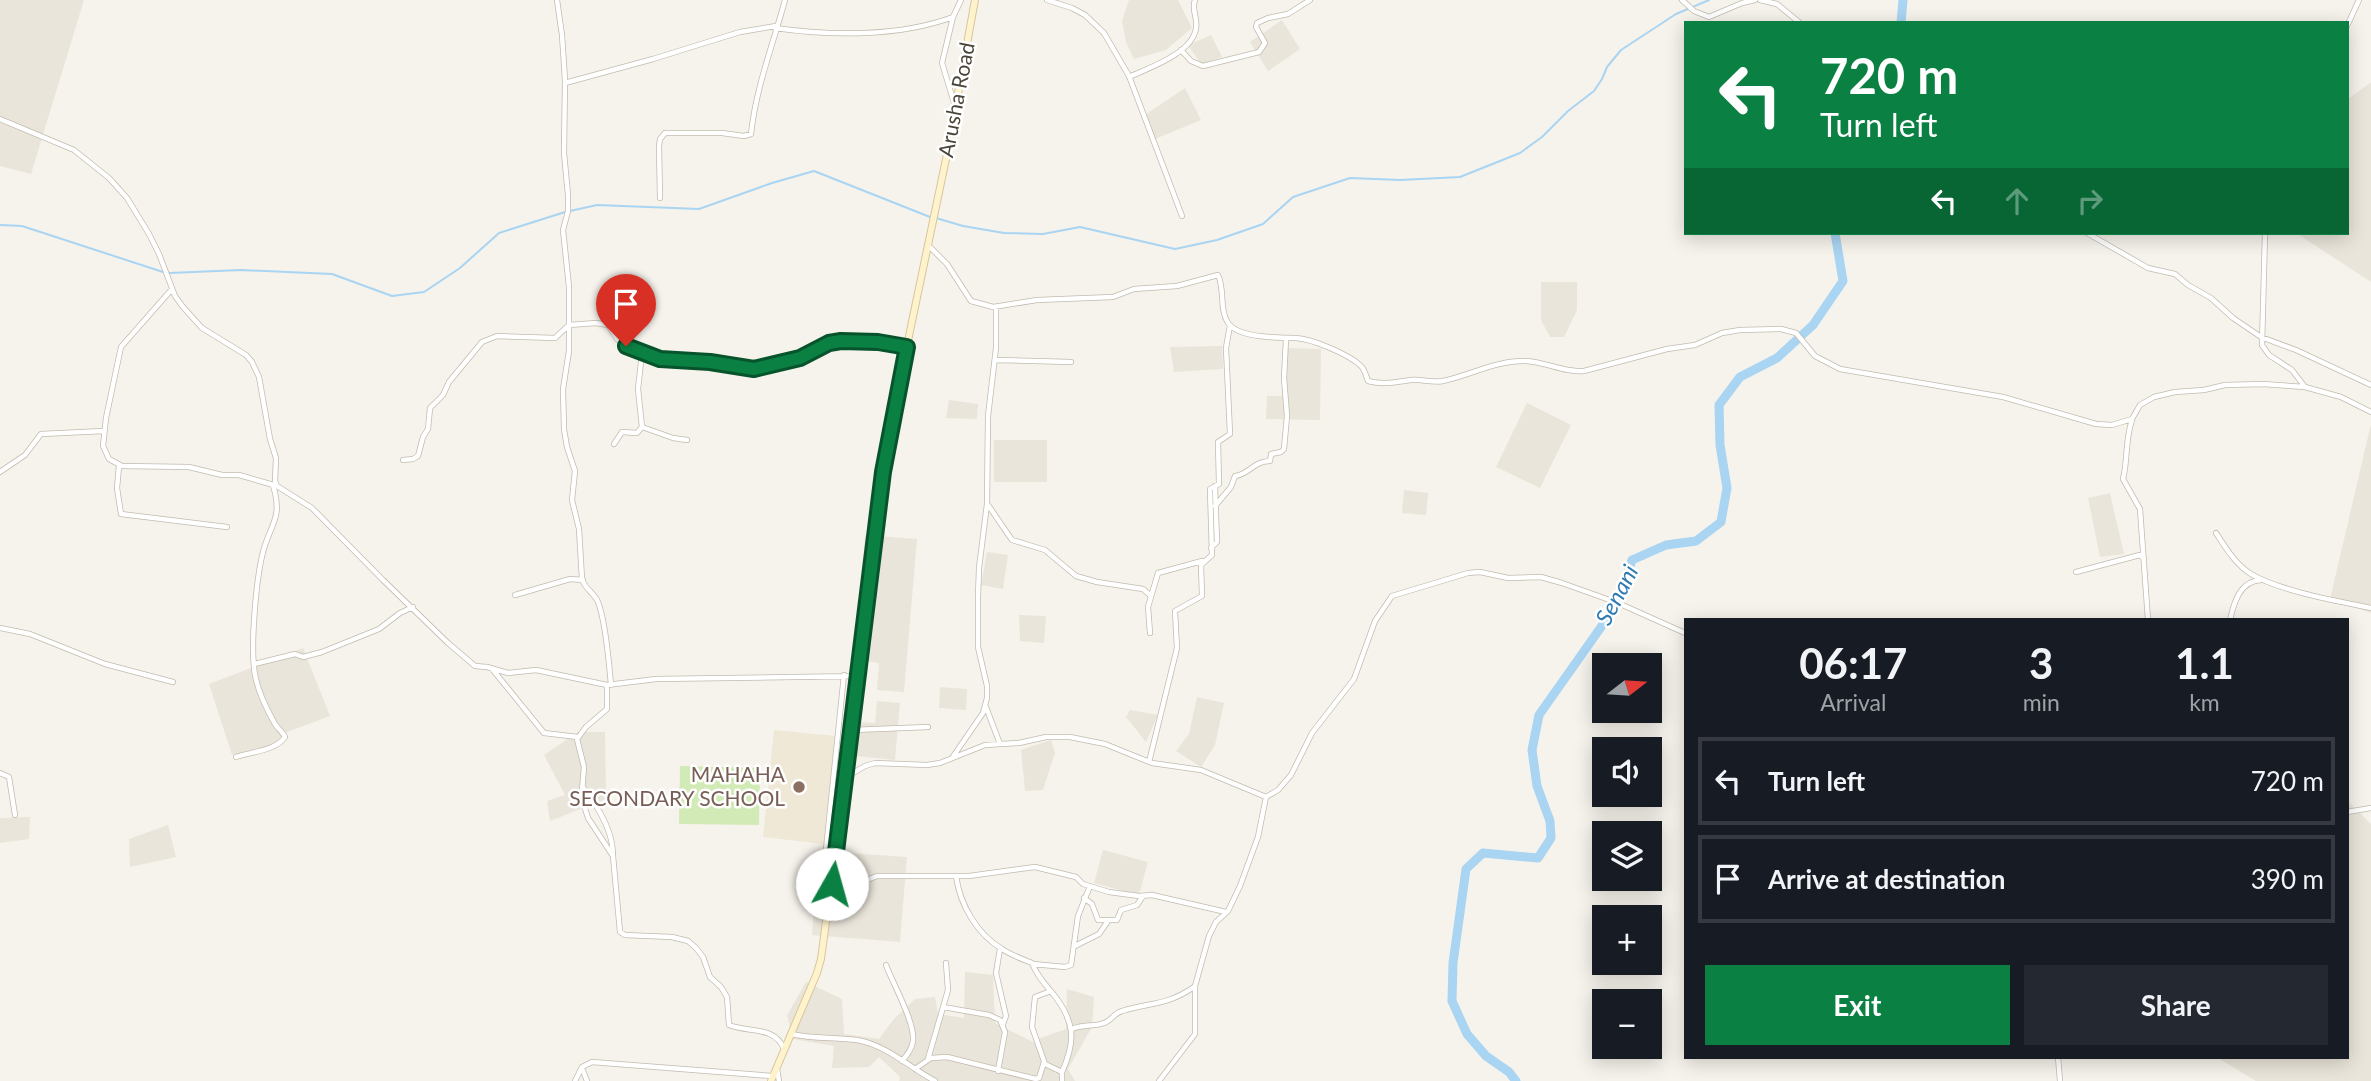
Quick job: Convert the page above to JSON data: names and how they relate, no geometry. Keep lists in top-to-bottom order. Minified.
{"streets":{"main road":["Arusha Road"]},"water":["Senani"],"places":["MAHAHA SECONDARY SCHOOL"],"north":"right","page":{"turn":["720 m","Turn left"],"eta":["06:17","Arrival","3","min","1.1","km"],"map_buttons":["+","−"],"list":[{"name":"Turn left","value":"720 m"},{"name":"Arrive at destination","value":"390 m"}],"buttons":["Exit","Share"]}}
